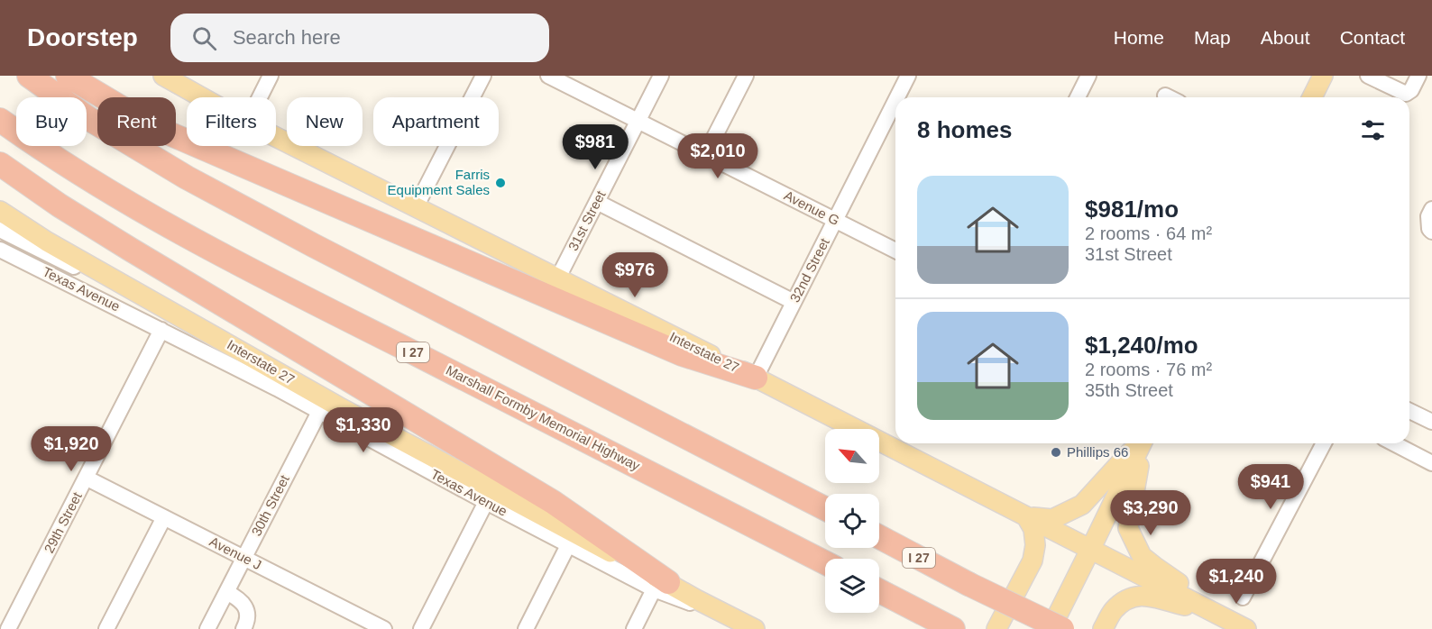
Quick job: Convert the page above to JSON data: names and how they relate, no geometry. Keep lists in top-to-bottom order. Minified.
{"streets":{"highway":["I 27","Marshall Formby Memorial Highway"],"main road":["Interstate 27"],"street":["Avenue G","31st Street","32nd Street","Texas Avenue","30th Street","29th Street","Avenue J"]},"crossings":[["Avenue G","31st Street"],["Avenue G","32nd Street"],["31st Street","Interstate 27"],["32nd Street","Interstate 27"],["Texas Avenue","Interstate 27"],["Texas Avenue","30th Street"],["Texas Avenue","29th Street"],["Interstate 27","30th Street"],["30th Street","Avenue J"],["29th Street","Avenue J"]],"places":["Farris Equipment Sales","Phillips 66"],"north":"top left","page":{"header":"Doorstep","search":"Search here","nav":["Home","Map","About","Contact"],"chip":["Buy","Rent","Filters","New","Apartment"],"heading":"8 homes","price":["$981","$2,010","$976","$1,330","$1,920","$941","$3,290","$1,240"],"list":[{"name":"$981/mo","note":"2 rooms · 64 m² · 31st Street"},{"name":"$1,240/mo","note":"2 rooms · 76 m² · 35th Street"}]}}
